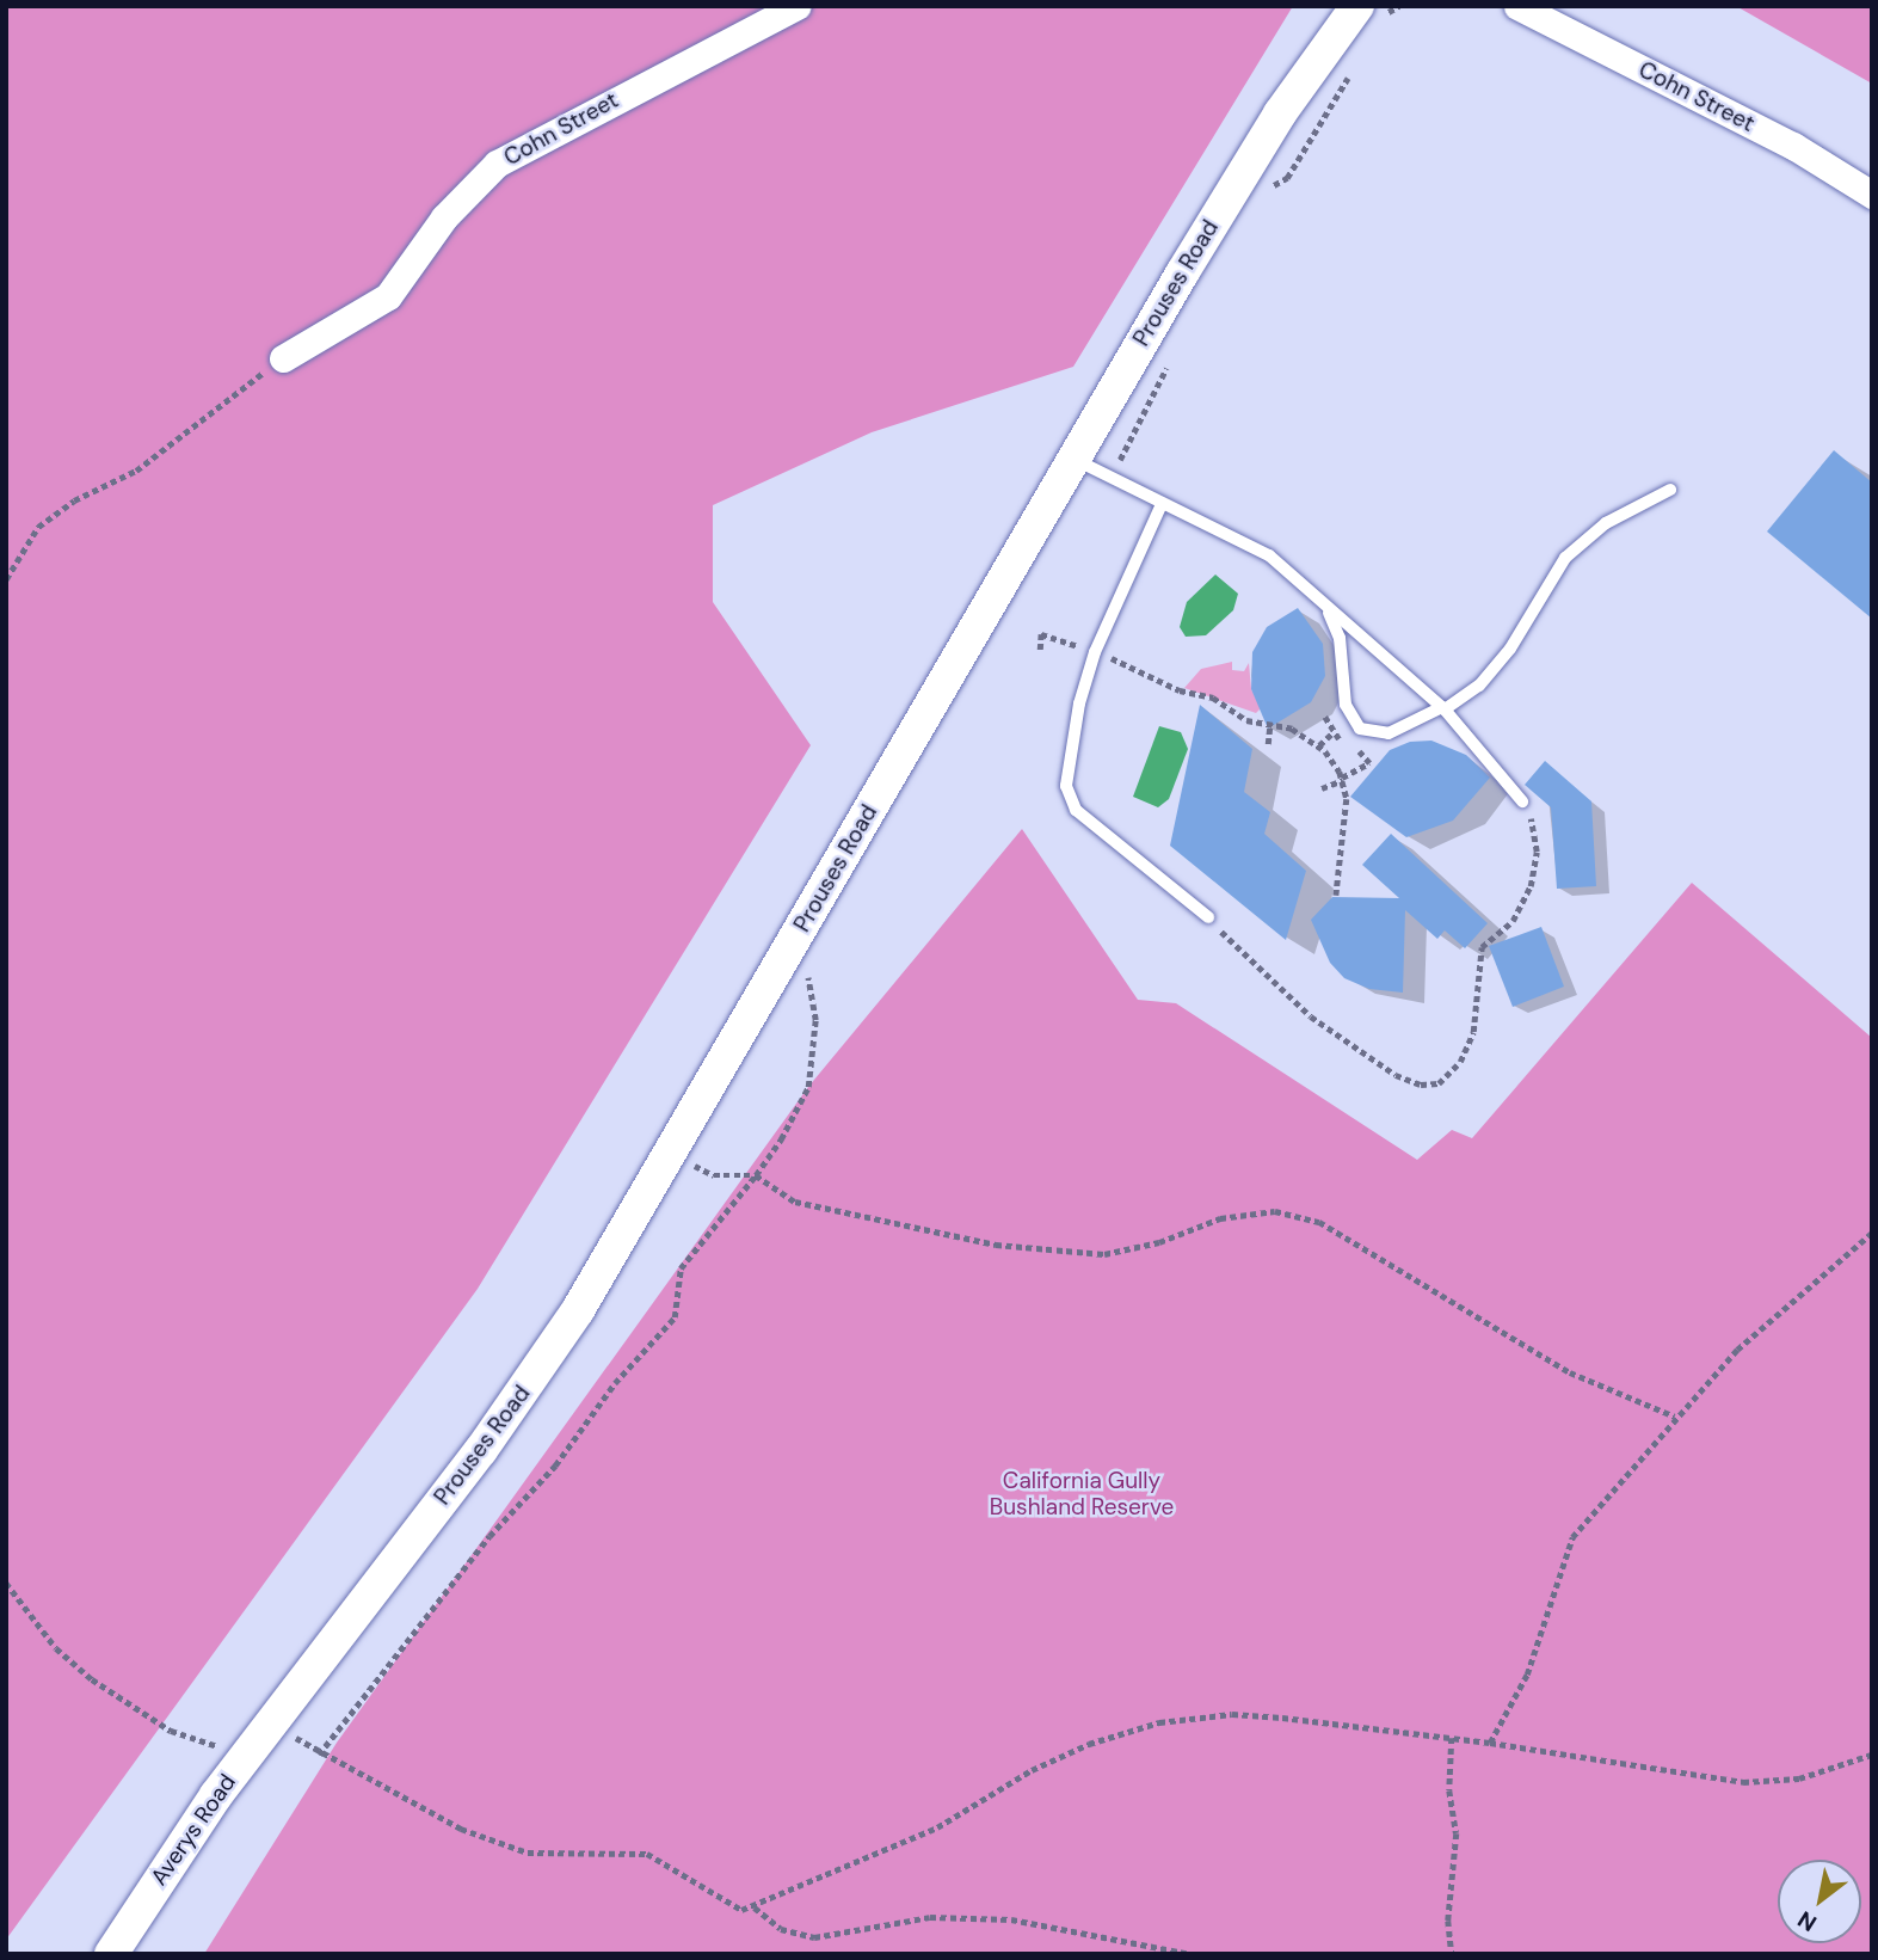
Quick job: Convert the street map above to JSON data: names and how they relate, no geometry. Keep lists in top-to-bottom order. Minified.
{"streets":{"street":["Cohn Street","Prouses Road","Averys Road"]},"crossings":[["Prouses Road","Averys Road"]],"parks":["California Gully Bushland Reserve"],"north":"bottom left"}
